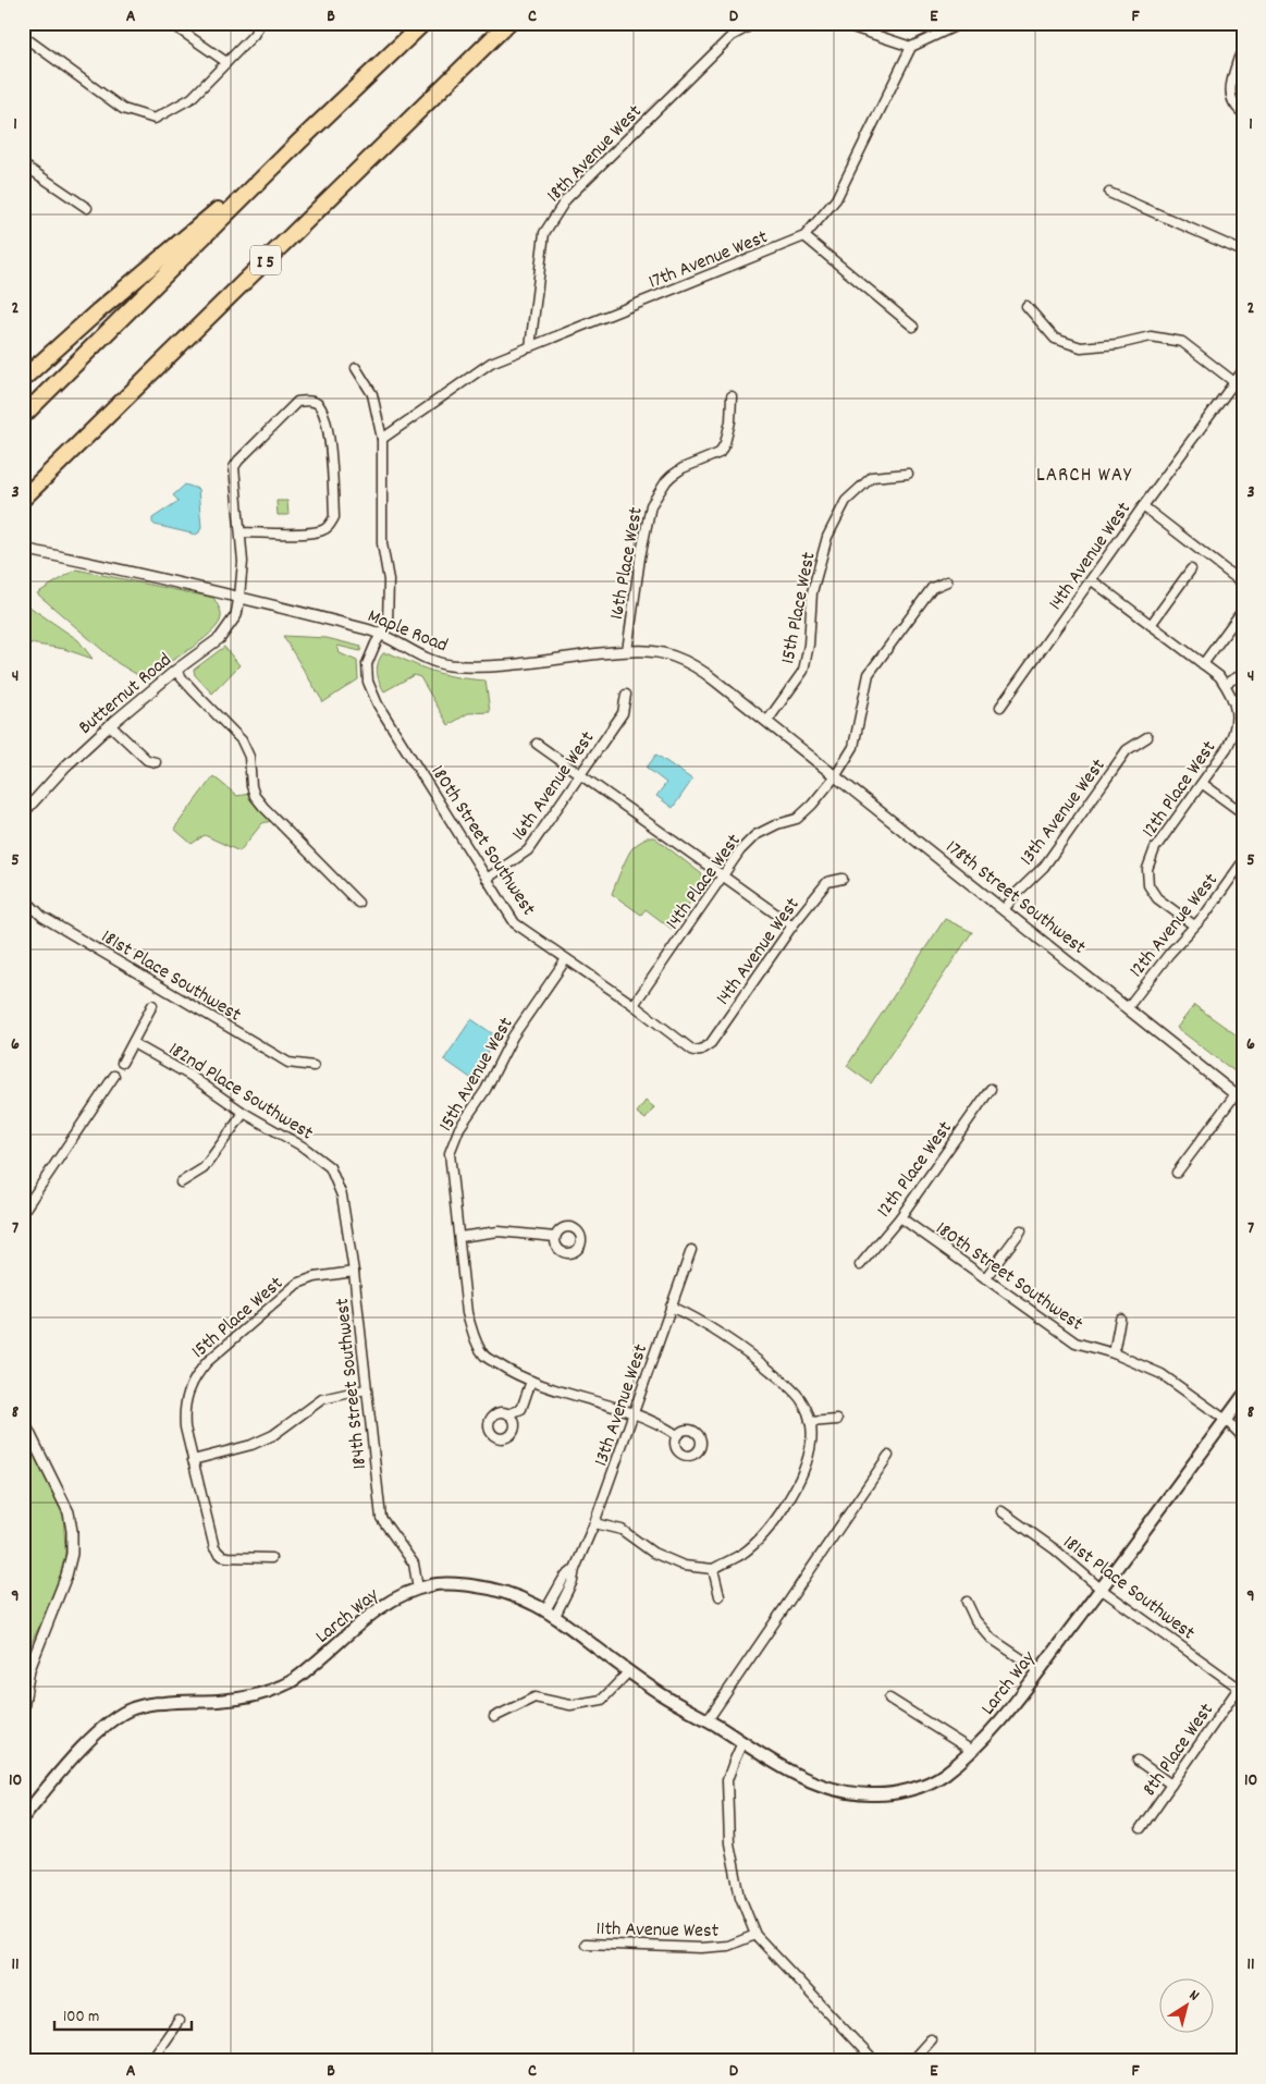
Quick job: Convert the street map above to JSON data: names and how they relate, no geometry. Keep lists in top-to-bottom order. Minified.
{"streets":{"highway":["I 5"],"main road":["Larch Way"],"street":["18th Avenue West","17th Avenue West","14th Avenue West","16th Place West","15th Place West","Maple Road","Butternut Road","16th Avenue West","12th Place West","13th Avenue West","180th Street Southwest","14th Place West","178th Street Southwest","12th Avenue West","181st Place Southwest","15th Avenue West","182nd Place Southwest","184th Street Southwest","8th Place West","11th Avenue West"]},"crossings":[["18th Avenue West","17th Avenue West"],["14th Avenue West","180th Street Southwest"],["16th Place West","Maple Road"],["15th Place West","Maple Road"],["15th Place West","178th Street Southwest"],["15th Place West","184th Street Southwest"],["Maple Road","Butternut Road"],["Maple Road","180th Street Southwest"],["Maple Road","178th Street Southwest"],["16th Avenue West","180th Street Southwest"],["12th Place West","180th Street Southwest"],["12th Place West","12th Avenue West"],["13th Avenue West","178th Street Southwest"],["13th Avenue West","15th Avenue West"],["13th Avenue West","Larch Way"],["180th Street Southwest","14th Place West"],["180th Street Southwest","15th Avenue West"],["180th Street Southwest","Larch Way"],["14th Place West","178th Street Southwest"],["178th Street Southwest","12th Avenue West"],["181st Place Southwest","Larch Way"],["181st Place Southwest","8th Place West"],["182nd Place Southwest","184th Street Southwest"],["184th Street Southwest","Larch Way"],["Larch Way","11th Avenue West"]],"districts":["LARCH WAY"],"scale_bar":"100 m","north":"top right","grid":{"columns":["A","B","C","D","E","F"],"rows":["1","2","3","4","5","6","7","8","9","10","11"]}}
